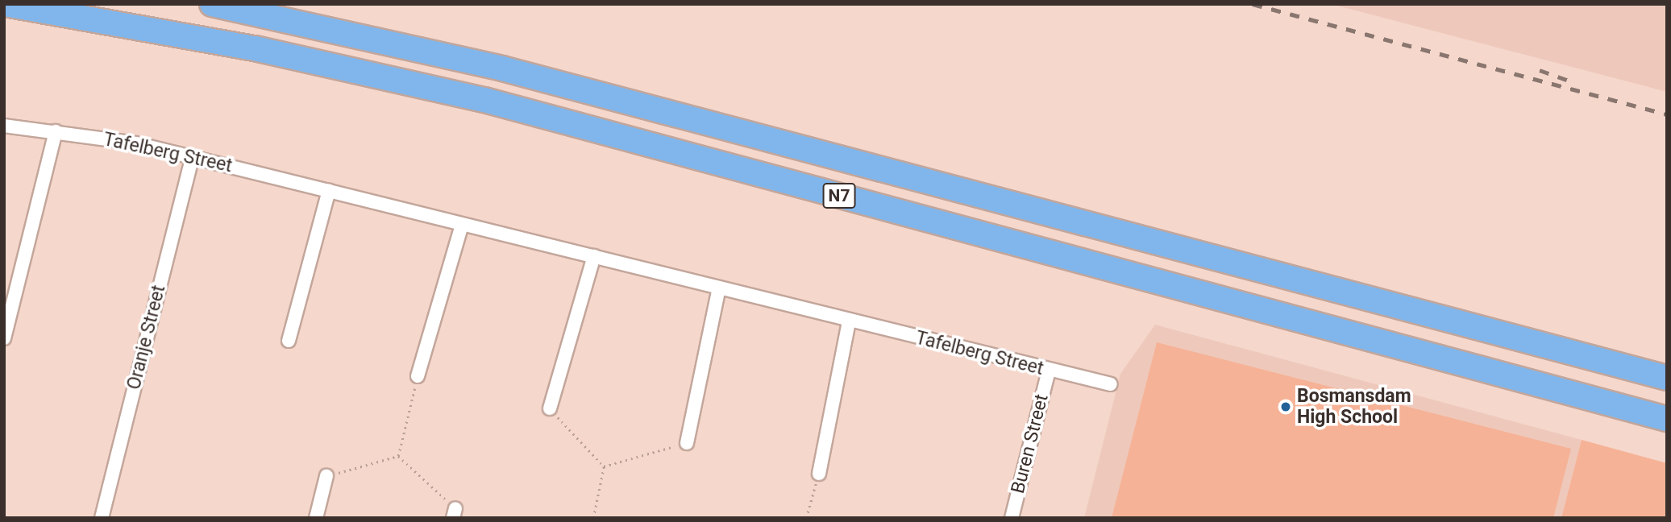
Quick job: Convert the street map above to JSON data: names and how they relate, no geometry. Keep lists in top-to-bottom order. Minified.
{"streets":{"highway":["N7"],"street":["Tafelberg Street","Oranje Street","Buren Street"]},"crossings":[["Tafelberg Street","Oranje Street"],["Tafelberg Street","Buren Street"]],"places":["Bosmansdam High School"]}
